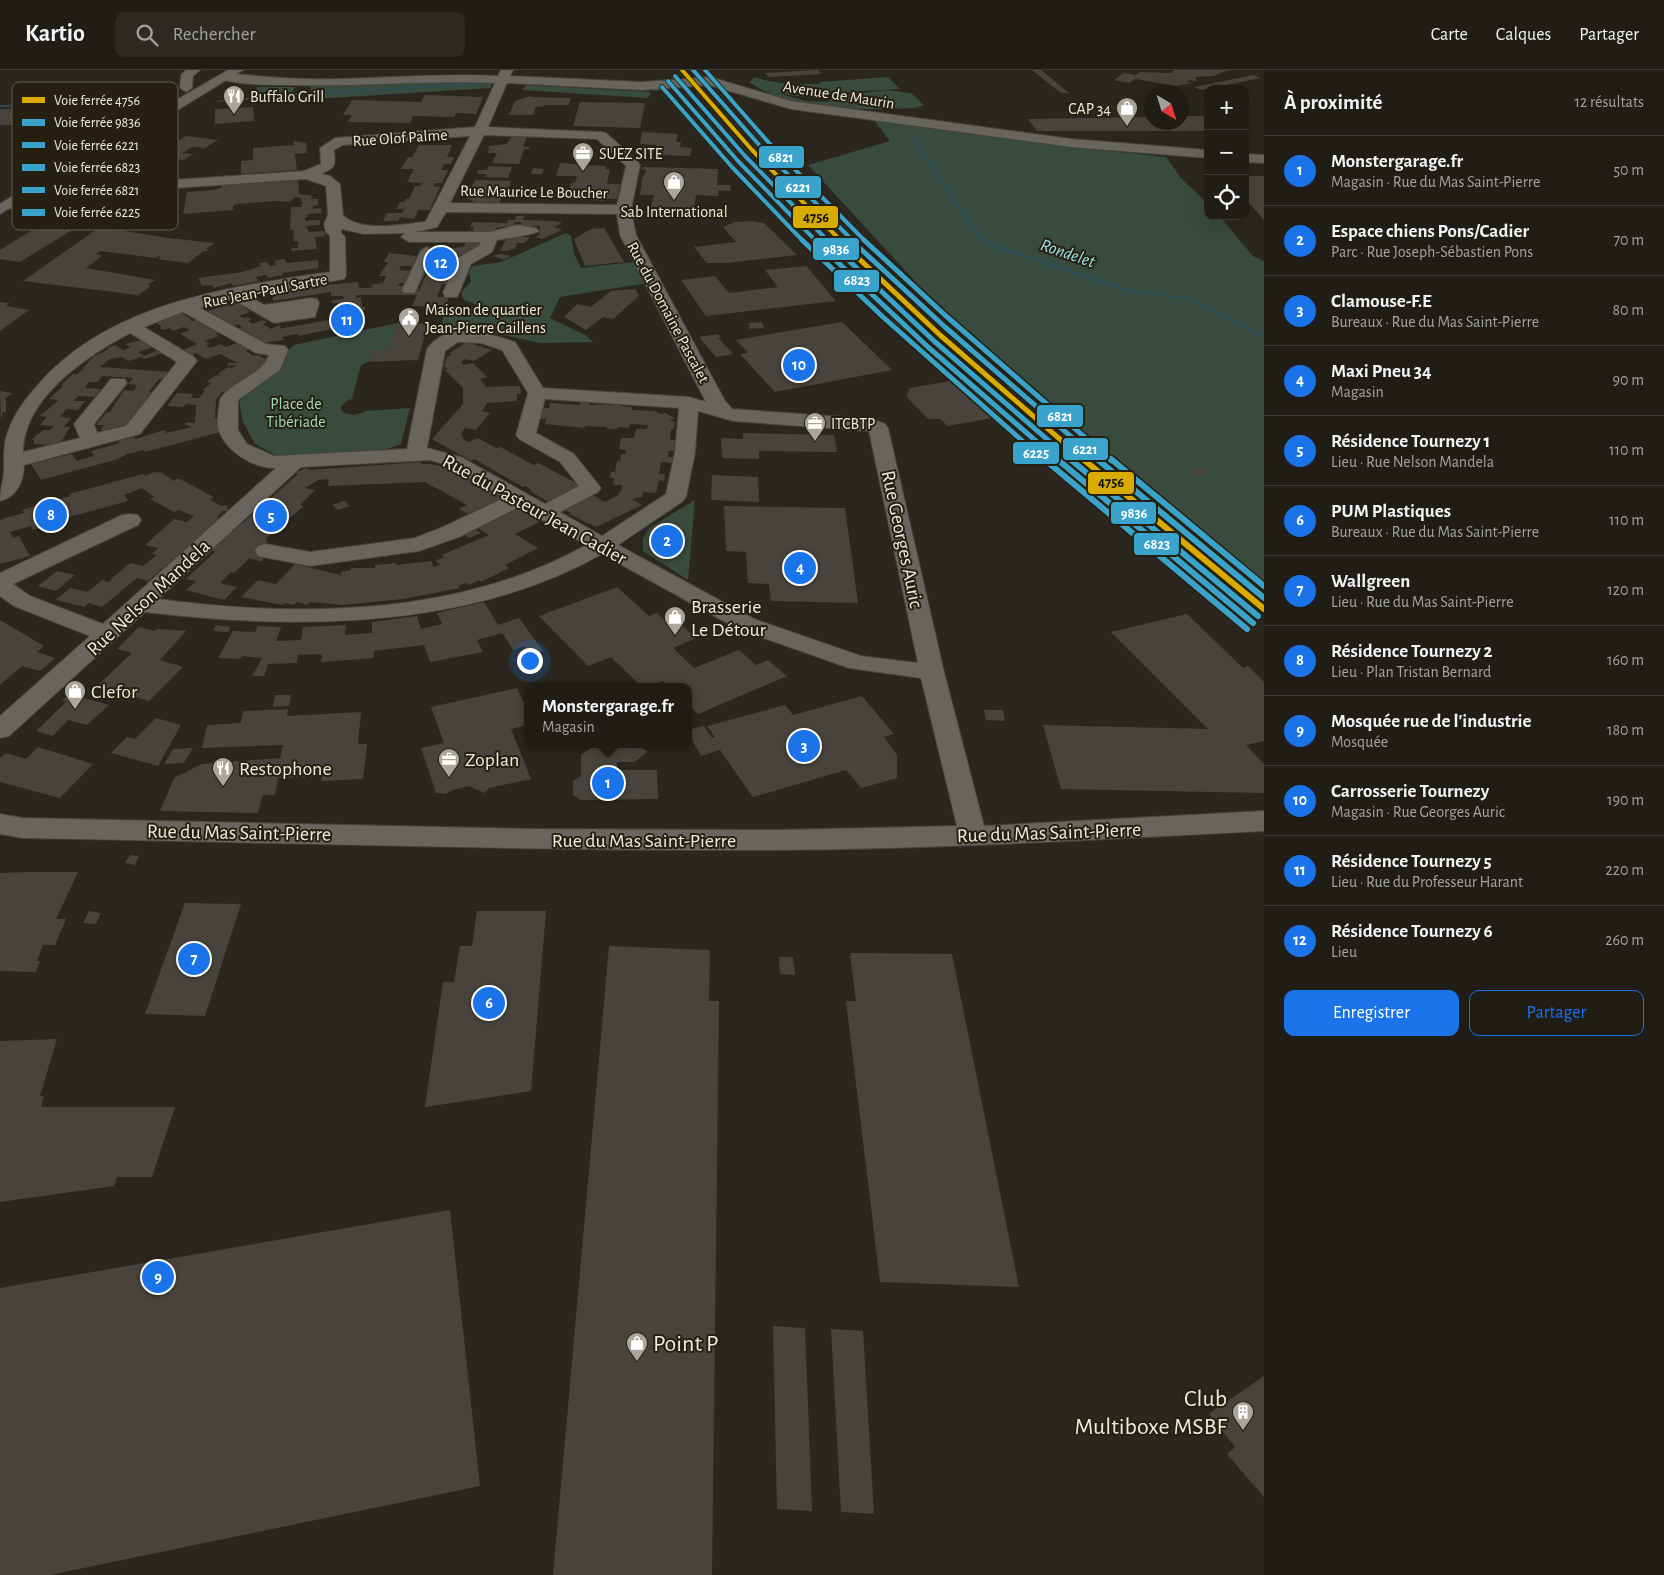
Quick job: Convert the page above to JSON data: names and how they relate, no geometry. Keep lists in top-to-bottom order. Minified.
{"streets":{"street":["Avenue de Maurin","Rue Olof Palme","Rue Maurice Le Boucher","Rue Jean-Paul Sartre","Rue du Domaine Pascalet","Rue du Pasteur Jean Cadier","Rue Georges Auric","Rue Nelson Mandela","Rue du Mas Saint-Pierre"]},"crossings":[["Rue Olof Palme","Rue Maurice Le Boucher"],["Rue Maurice Le Boucher","Rue du Domaine Pascalet"],["Rue du Domaine Pascalet","Rue Georges Auric"],["Rue du Pasteur Jean Cadier","Rue Georges Auric"],["Rue Georges Auric","Rue du Mas Saint-Pierre"]],"water":["Rondelet"],"parks":["Place de Tibériade"],"places":{"restaurant":["Buffalo Grill","Restophone"],"shop":["CAP 34","Sab International","Brasserie Le Détour","Clefor","Point P"],"office":["SUEZ SITE","ITCBTP","Zoplan"],"public building":["Maison de quartier Jean-Pierre Caillens"],"building":["Club Multiboxe MSBF"]},"lines":["rail line 4756","rail line 6221","rail line 6821","rail line 9836","rail line 6823","rail line 6225"],"legend":["Voie ferrée 4756","Voie ferrée 9836","Voie ferrée 6221","Voie ferrée 6823","Voie ferrée 6821","Voie ferrée 6225"],"north":"bottom right","page":{"header":"Kartio","search":"Rechercher","nav":["Carte","Calques","Partager"],"heading":["À proximité","12 résultats"],"map_buttons":["+","−"],"list":[{"mark":"1","name":"Monstergarage.fr","note":"Magasin · Rue du Mas Saint-Pierre","value":"50 m"},{"mark":"2","name":"Espace chiens Pons/Cadier","note":"Parc · Rue Joseph-Sébastien Pons","value":"70 m"},{"mark":"3","name":"Clamouse-F.E","note":"Bureaux · Rue du Mas Saint-Pierre","value":"80 m"},{"mark":"4","name":"Maxi Pneu 34","note":"Magasin","value":"90 m"},{"mark":"5","name":"Résidence Tournezy 1","note":"Lieu · Rue Nelson Mandela","value":"110 m"},{"mark":"6","name":"PUM Plastiques","note":"Bureaux · Rue du Mas Saint-Pierre","value":"110 m"},{"mark":"7","name":"Wallgreen","note":"Lieu · Rue du Mas Saint-Pierre","value":"120 m"},{"mark":"8","name":"Résidence Tournezy 2","note":"Lieu · Plan Tristan Bernard","value":"160 m"},{"mark":"9","name":"Mosquée rue de l'industrie","note":"Mosquée","value":"180 m"},{"mark":"10","name":"Carrosserie Tournezy","note":"Magasin · Rue Georges Auric","value":"190 m"},{"mark":"11","name":"Résidence Tournezy 5","note":"Lieu · Rue du Professeur Harant","value":"220 m"},{"mark":"12","name":"Résidence Tournezy 6","note":"Lieu","value":"260 m"}],"pins":["12","11","10","8","5","2","4","3","1","7","6","9"],"popup":["Monstergarage.fr","Magasin"],"buttons":["Enregistrer","Partager"]}}
